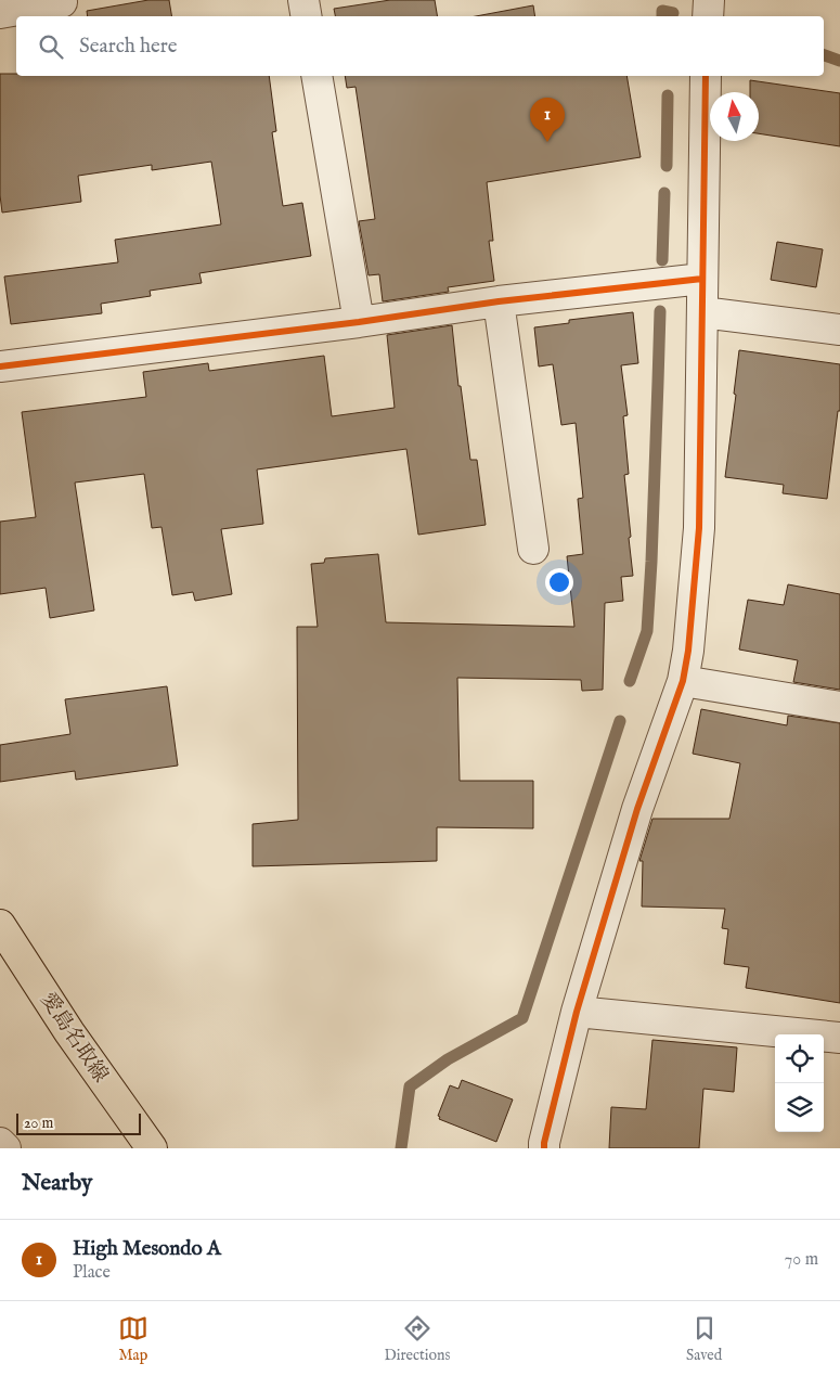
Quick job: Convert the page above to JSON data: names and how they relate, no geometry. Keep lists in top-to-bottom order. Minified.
{"streets":{"main road":["愛島名取線"]},"scale_bar":"20 m","north":"top","page":{"search":"Search here","pins":"1","scale":"20 m","heading":"Nearby","list":[{"mark":"1","name":"High Mesondo A","note":"Place","value":"70 m"}],"nav":["Map","Directions","Saved"]}}
